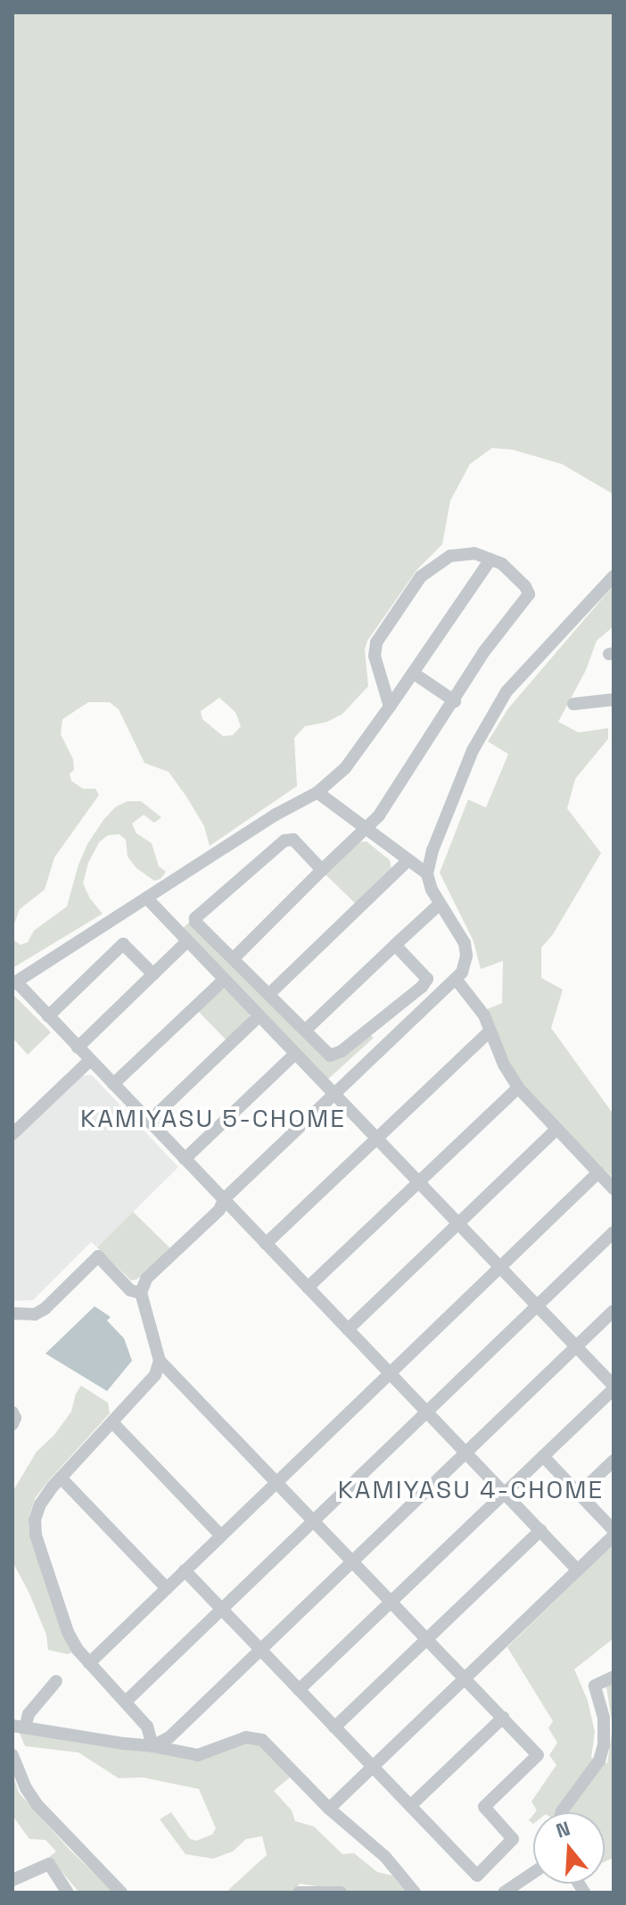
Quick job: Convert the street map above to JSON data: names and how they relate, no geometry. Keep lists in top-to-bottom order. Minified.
{"districts":["KAMIYASU 5-CHOME","KAMIYASU 4-CHOME"],"north":"top"}
